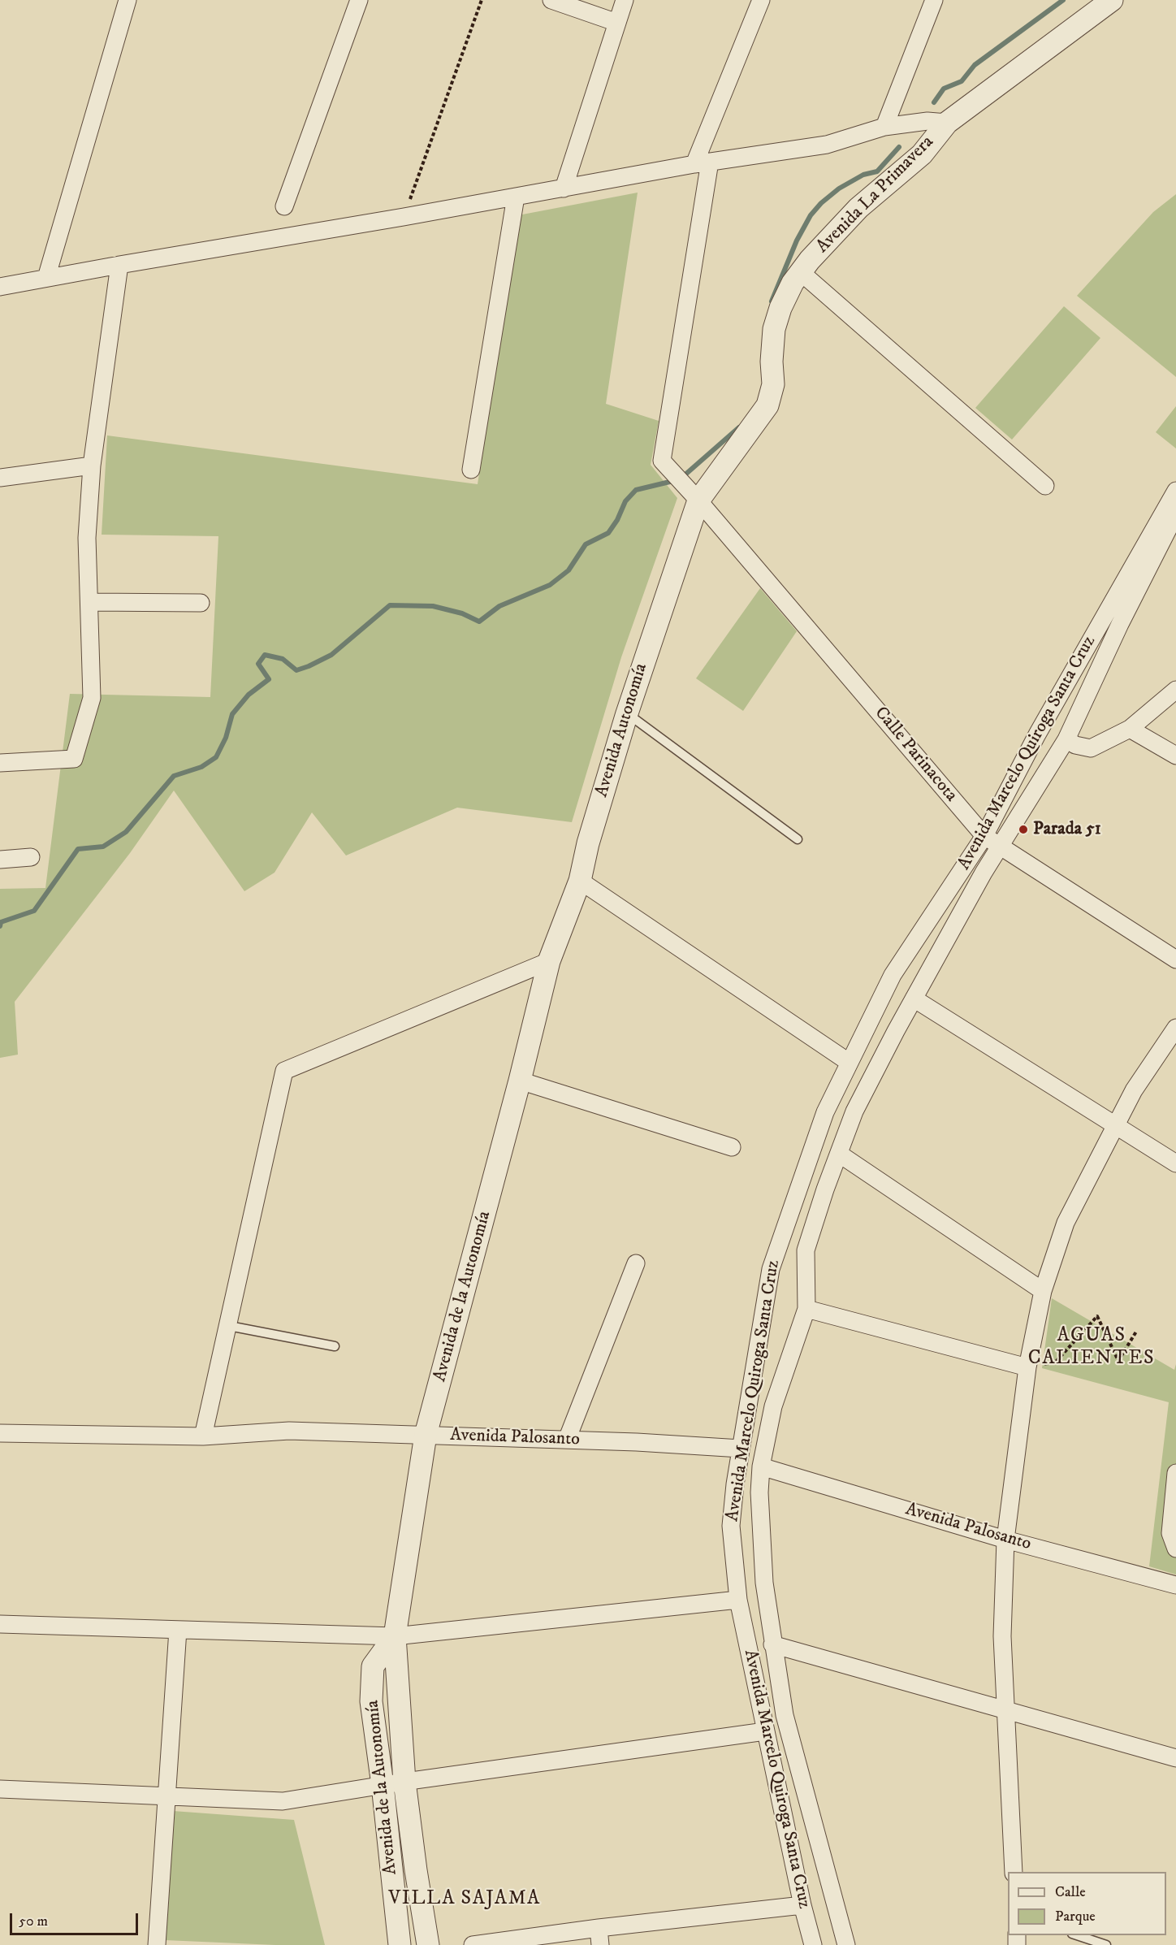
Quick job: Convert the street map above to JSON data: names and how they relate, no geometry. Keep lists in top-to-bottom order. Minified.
{"streets":{"street":["Avenida La Primavera","Avenida Autonomía","Avenida Marcelo Quiroga Santa Cruz","Calle Parinacota","Avenida de la Autonomía","Avenida Palosanto"]},"crossings":[["Avenida La Primavera","Avenida Autonomía"],["Avenida La Primavera","Calle Parinacota"],["Avenida Autonomía","Calle Parinacota"],["Avenida Autonomía","Avenida de la Autonomía"],["Avenida Marcelo Quiroga Santa Cruz","Calle Parinacota"],["Avenida Marcelo Quiroga Santa Cruz","Avenida Palosanto"],["Avenida de la Autonomía","Avenida Palosanto"]],"districts":["AGUAS CALIENTES","VILLA SAJAMA"],"places":["Parada 51"],"legend":["Calle","Parque"],"scale_bar":"50 m"}
